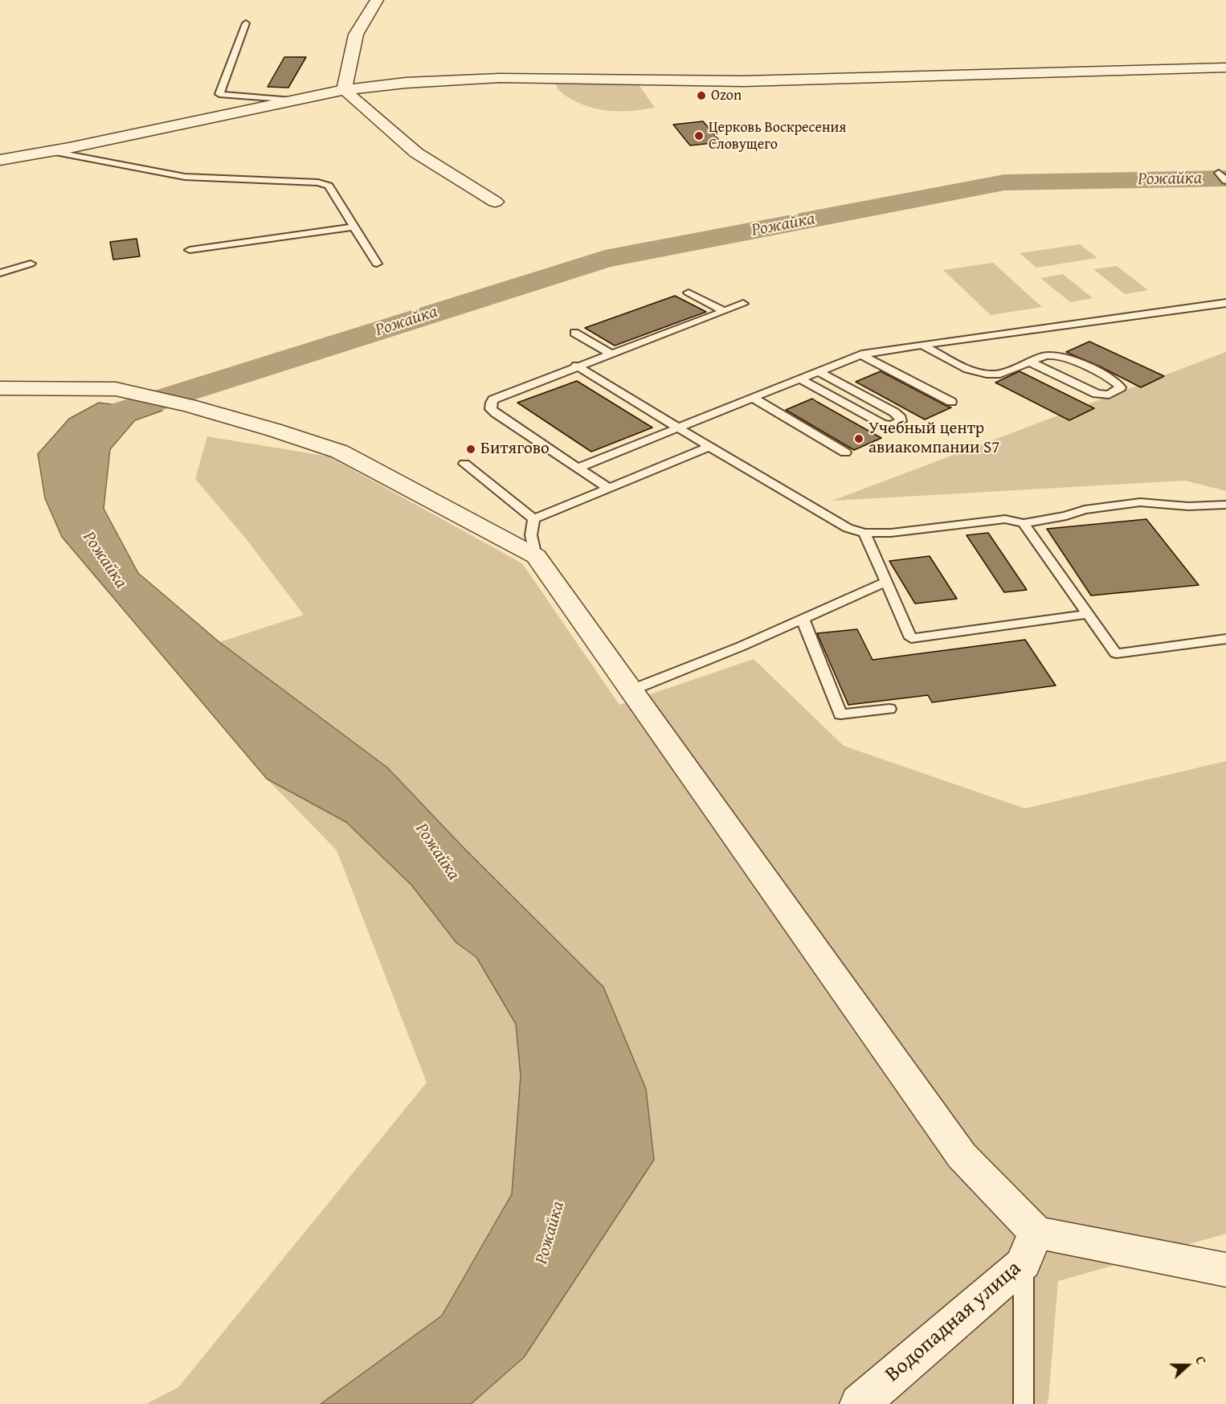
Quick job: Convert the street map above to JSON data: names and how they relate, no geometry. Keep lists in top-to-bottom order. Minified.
{"streets":{"street":["Водопадная улица"]},"water":["Рожайка"],"places":["Ozon","Церковь Воскресения Словущего","Учебный центр авиакомпании S7","Битягово"],"north":"right"}
